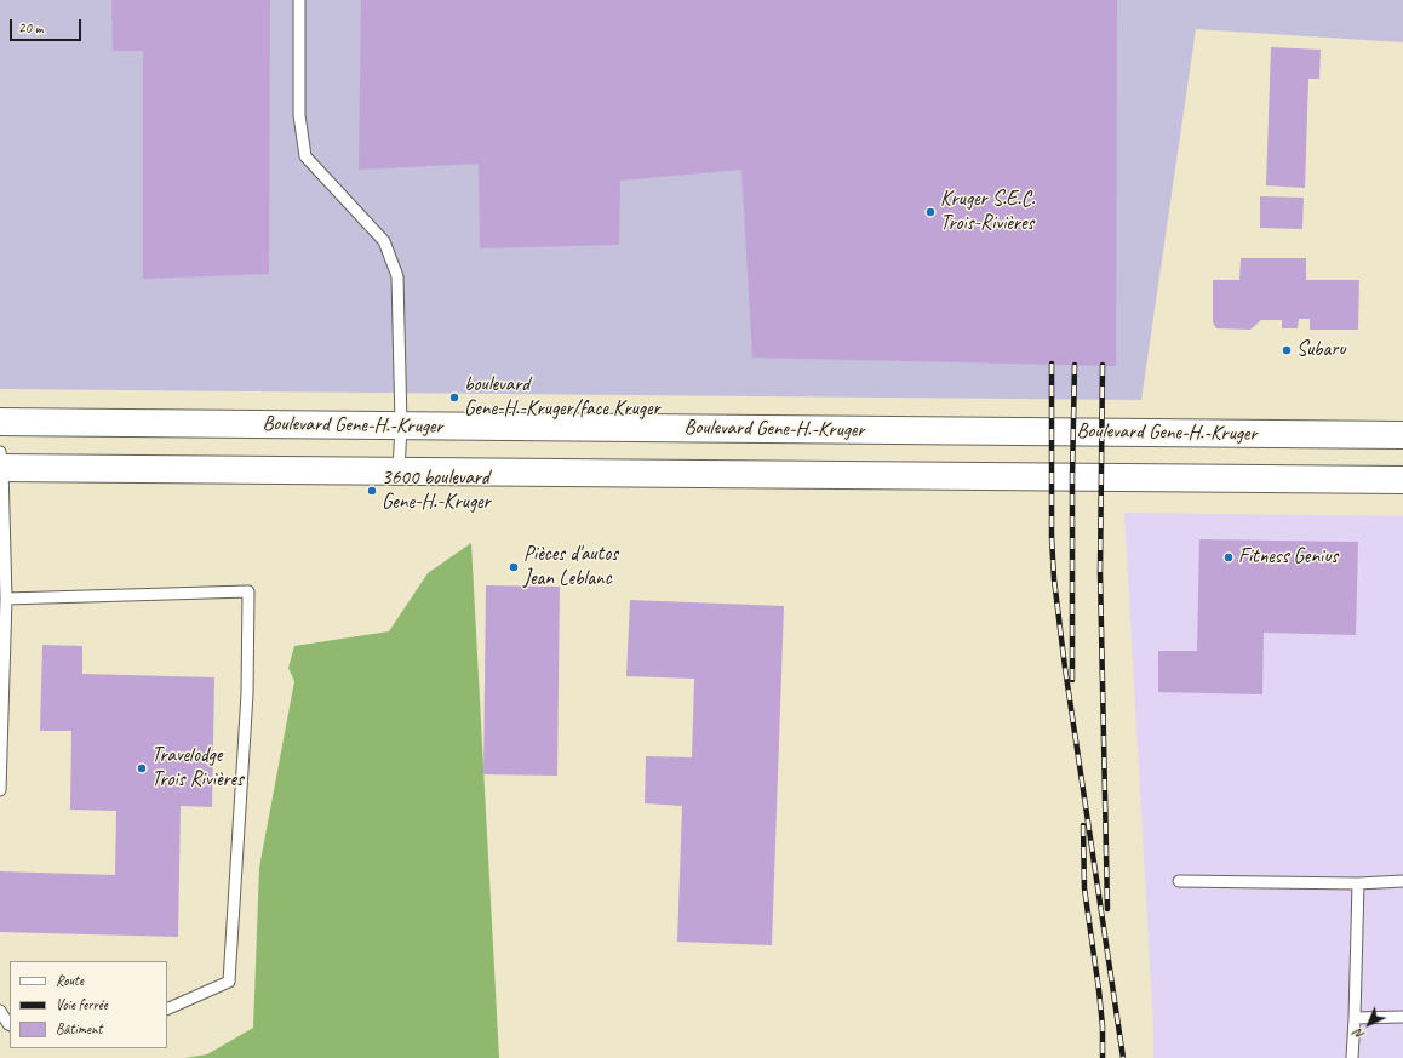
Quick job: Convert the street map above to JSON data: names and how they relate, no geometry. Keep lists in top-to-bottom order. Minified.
{"streets":{"main road":["Boulevard Gene-H.-Kruger"]},"places":["Kruger S.E.C. Trois-Rivières","Subaru","boulevard Gene-H.-Kruger/face Kruger","3600 boulevard Gene-H.-Kruger","Fitness Genius","Pièces d'autos Jean Leblanc","Travelodge Trois Rivières"],"legend":["Route","Voie ferrée","Bâtiment"],"scale_bar":"20 m","north":"bottom left"}
